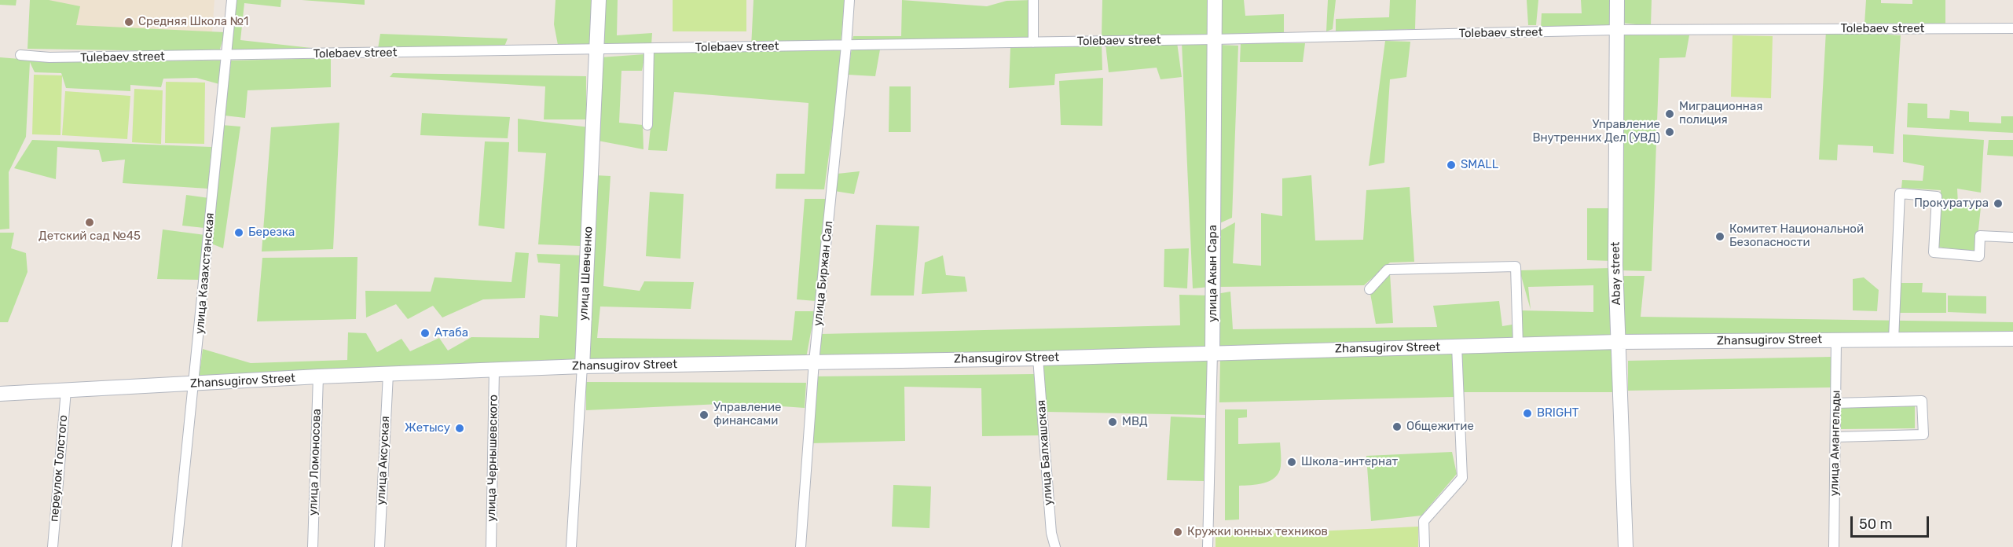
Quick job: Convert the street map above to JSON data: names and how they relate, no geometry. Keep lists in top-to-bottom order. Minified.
{"streets":{"main road":["улица Шевченко","улица Акын Сара","Abay street","Zhansugirov Street"],"street":["Tolebaev street","Tulebaev street","улица Казахстанская","улица Биржан Сал","улица Амангельды","улица Балхашская","улица Чернышевского","улица Аксуская","улица Ломоносова","переулок Толстого"]},"crossings":[["Tolebaev street","Tulebaev street"],["Tolebaev street","улица Казахстанская"],["Tolebaev street","улица Шевченко"],["Tolebaev street","улица Биржан Сал"],["Tolebaev street","улица Акын Сара"],["Tolebaev street","Abay street"],["Tulebaev street","улица Казахстанская"],["улица Казахстанская","Zhansugirov Street"],["улица Шевченко","Zhansugirov Street"],["улица Биржан Сал","Zhansugirov Street"],["улица Акын Сара","Zhansugirov Street"],["Abay street","Zhansugirov Street"],["Zhansugirov Street","улица Амангельды"],["Zhansugirov Street","улица Балхашская"],["Zhansugirov Street","улица Чернышевского"],["Zhansugirov Street","улица Аксуская"],["Zhansugirov Street","улица Ломоносова"],["Zhansugirov Street","переулок Толстого"]],"places":["Средняя Школа №1","Миграционная полиция","Управление Внутренних Дел (УВД)","SMALL","Прокуратура","Детский сад №45","Березка","Комитет Национальной Безопасности","Атаба","BRIGHT","Управление финансами","МВД","Общежитие","Жетысу","Школа-интернат","Кружки юнных техников"],"scale_bar":"50 m"}
